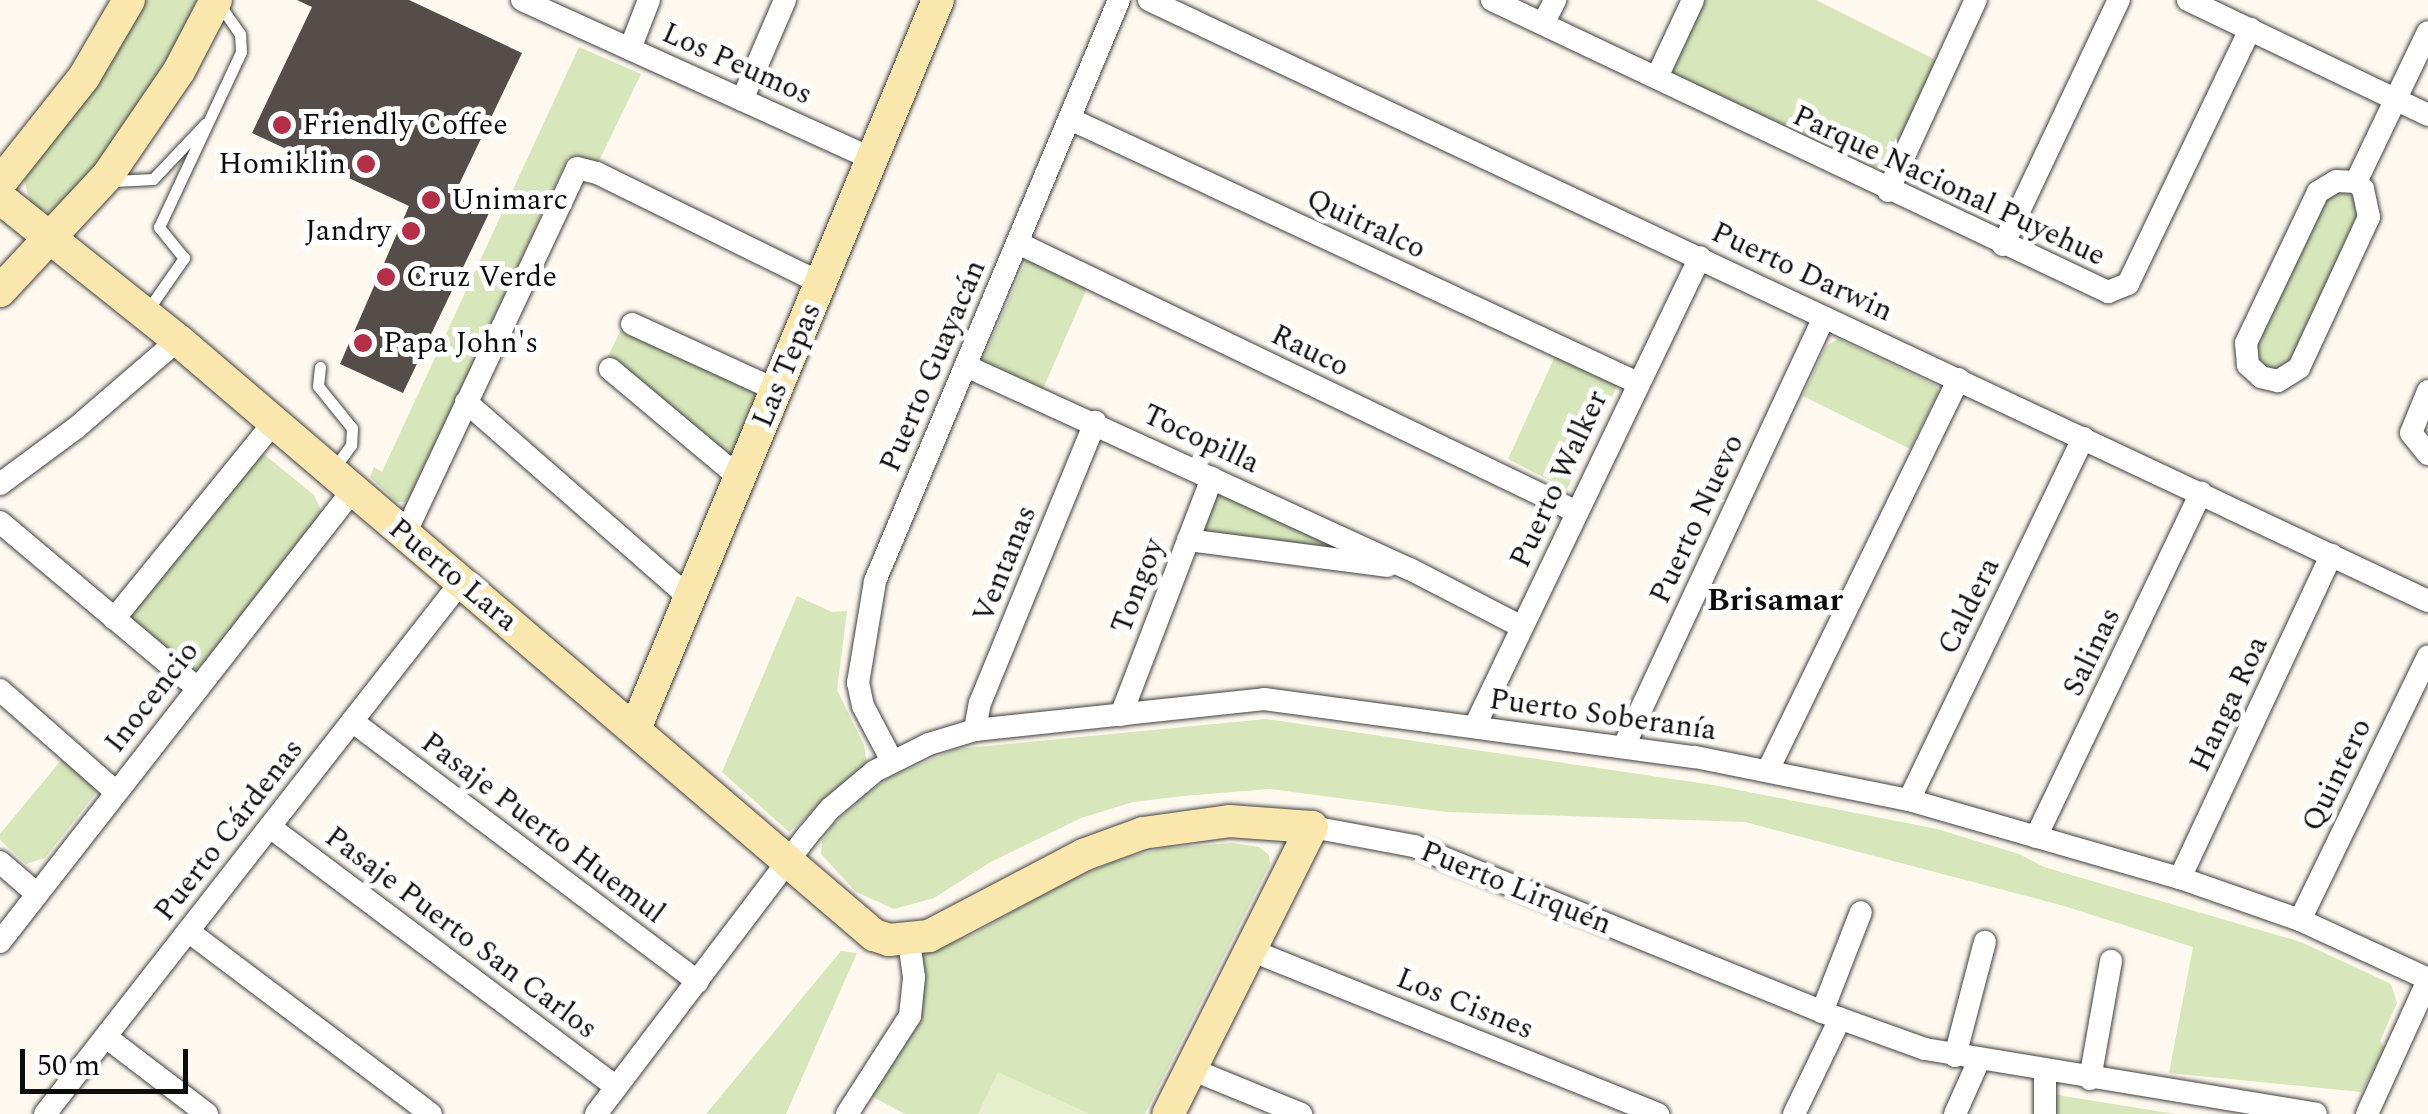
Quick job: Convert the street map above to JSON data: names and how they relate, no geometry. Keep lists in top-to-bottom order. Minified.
{"streets":{"street":["Los Peumos","Parque Nacional Puyehue","Quitralco","Puerto Darwin","Rauco","Las Tepas","Puerto Guayacán","Tocopilla","Puerto Walker","Puerto Nuevo","Ventanas","Puerto Lara","Tongoy","Caldera","Salinas","Inocencio","Hanga Roa","Puerto Soberanía","Quintero","Pasaje Puerto Huemul","Puerto Cárdenas","Puerto Lirquén","Pasaje Puerto San Carlos","Los Cisnes"]},"crossings":[["Los Peumos","Las Tepas"],["Quitralco","Puerto Guayacán"],["Quitralco","Puerto Walker"],["Puerto Darwin","Puerto Walker"],["Puerto Darwin","Puerto Nuevo"],["Puerto Darwin","Caldera"],["Puerto Darwin","Salinas"],["Puerto Darwin","Hanga Roa"],["Rauco","Puerto Guayacán"],["Rauco","Puerto Walker"],["Las Tepas","Puerto Lara"],["Puerto Guayacán","Tocopilla"],["Puerto Guayacán","Puerto Soberanía"],["Tocopilla","Puerto Walker"],["Tocopilla","Ventanas"],["Tocopilla","Tongoy"],["Puerto Walker","Puerto Soberanía"],["Puerto Nuevo","Puerto Soberanía"],["Ventanas","Puerto Soberanía"],["Puerto Lara","Inocencio"],["Puerto Lara","Puerto Soberanía"],["Puerto Lara","Puerto Cárdenas"],["Puerto Lara","Puerto Lirquén"],["Tongoy","Puerto Soberanía"],["Caldera","Puerto Soberanía"],["Salinas","Puerto Soberanía"],["Hanga Roa","Puerto Soberanía"],["Puerto Soberanía","Quintero"],["Puerto Soberanía","Pasaje Puerto Huemul"],["Puerto Soberanía","Pasaje Puerto San Carlos"],["Pasaje Puerto Huemul","Puerto Cárdenas"],["Puerto Cárdenas","Pasaje Puerto San Carlos"]],"districts":["Brisamar"],"places":["Friendly Coffee","Homiklin","Unimarc","Jandry","Cruz Verde","Papa John's"],"scale_bar":"50 m"}
